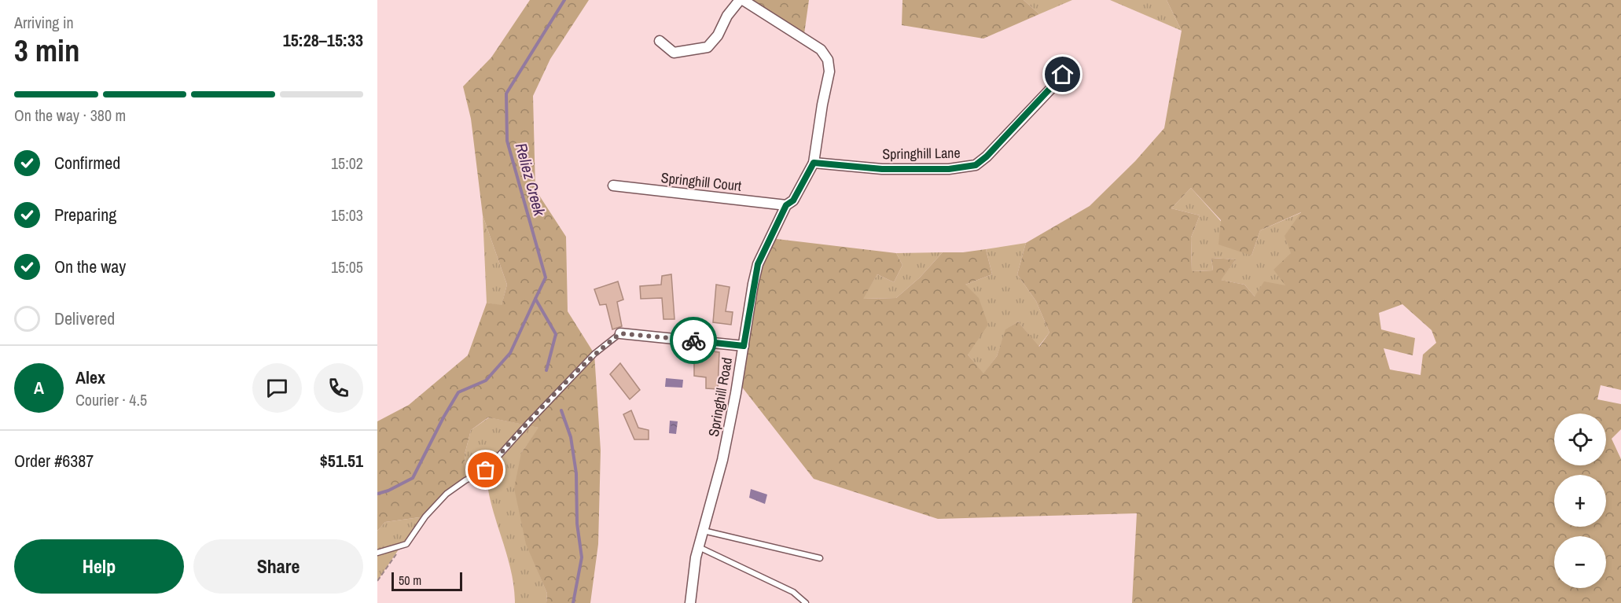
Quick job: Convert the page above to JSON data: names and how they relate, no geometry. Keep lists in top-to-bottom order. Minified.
{"streets":{"street":["Springhill Lane","Springhill Court","Springhill Road"]},"crossings":[["Springhill Lane","Springhill Road"],["Springhill Court","Springhill Road"]],"water":["Reliez Creek"],"scale_bar":"50 m","page":{"heading":["3 min","Arriving in","15:28–15:33"],"panel":["Alex","Courier · 4.5","Order #6387","$51.51"],"bar":"On the way · 380 m","list":[["Confirmed","15:02"],["Preparing","15:03"],["On the way","15:05"],"Delivered"],"round":"A","map_buttons":["+","−"],"buttons":["Help","Share"],"scale":"50 m"}}
